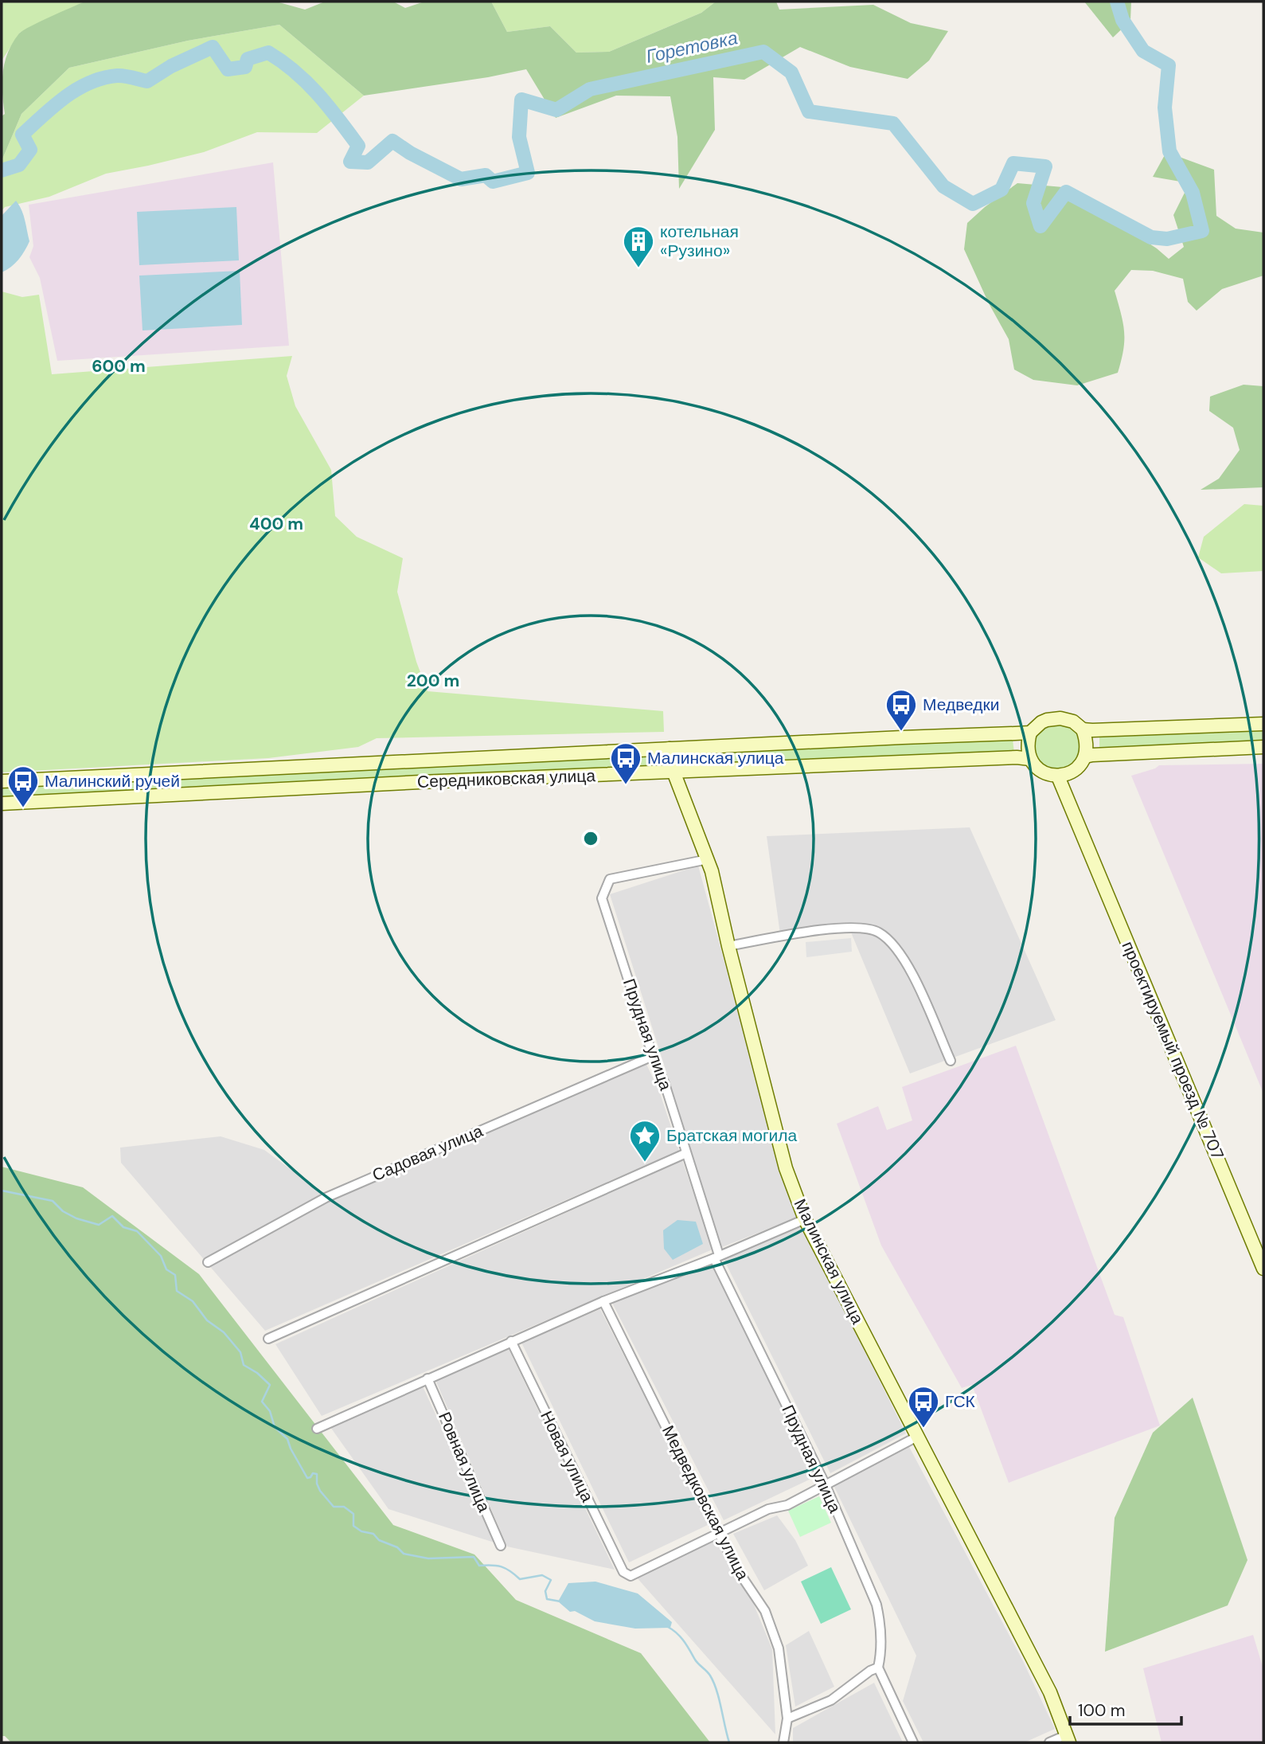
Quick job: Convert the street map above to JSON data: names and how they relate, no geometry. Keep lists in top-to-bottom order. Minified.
{"streets":{"street":["Середниковская улица","Прудная улица","проектируемый проезд № 707","Садовая улица","Малинская улица","Новая улица","Ровная улица","Медведковская улица"]},"crossings":[["Середниковская улица","проектируемый проезд № 707"],["Середниковская улица","Малинская улица"],["Прудная улица","Садовая улица"],["Прудная улица","Малинская улица"],["Новая улица","Медведковская улица"]],"water":["Горетовка"],"places":{"building":["котельная «Рузино»"],"bus stop":["Медведки","Малинская улица","Малинский ручей","ГСК"],"place":["Братская могила"]},"scale_bar":"100 m","rings":["600 m","400 m","200 m"]}
